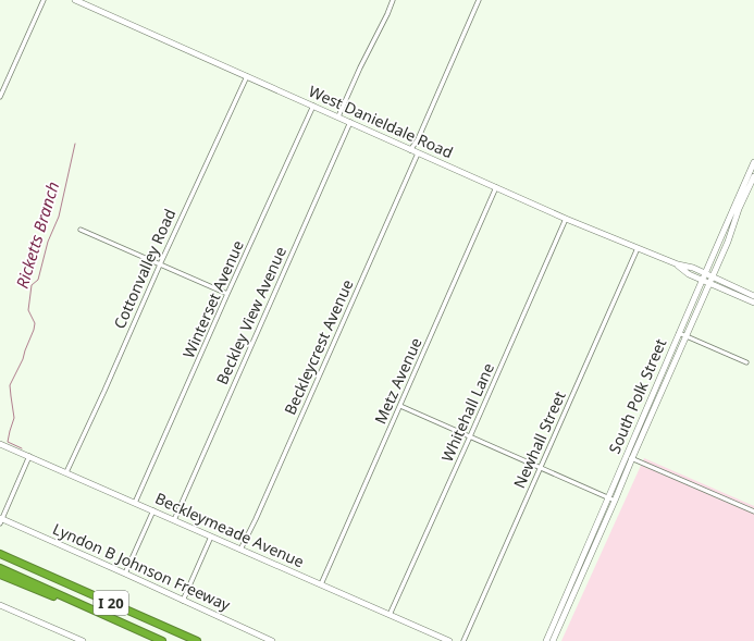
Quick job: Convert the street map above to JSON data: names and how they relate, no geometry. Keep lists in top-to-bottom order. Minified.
{"streets":{"highway":["I 20"],"main road":["West Danieldale Road","South Polk Street","Beckleymeade Avenue","Lyndon B Johnson Freeway"],"street":["Cottonvalley Road","Winterset Avenue","Beckley View Avenue","Beckleycrest Avenue","Metz Avenue","Whitehall Lane","Newhall Street"]},"crossings":[["West Danieldale Road","Cottonvalley Road"],["West Danieldale Road","Winterset Avenue"],["West Danieldale Road","Beckley View Avenue"],["West Danieldale Road","Beckleycrest Avenue"],["West Danieldale Road","Metz Avenue"],["West Danieldale Road","South Polk Street"],["West Danieldale Road","Whitehall Lane"],["West Danieldale Road","Newhall Street"],["Cottonvalley Road","Beckleymeade Avenue"],["Winterset Avenue","Beckleymeade Avenue"],["Beckley View Avenue","Beckleymeade Avenue"],["Beckleycrest Avenue","Beckleymeade Avenue"],["Metz Avenue","Beckleymeade Avenue"],["Whitehall Lane","Beckleymeade Avenue"]],"water":["Ricketts Branch"]}
